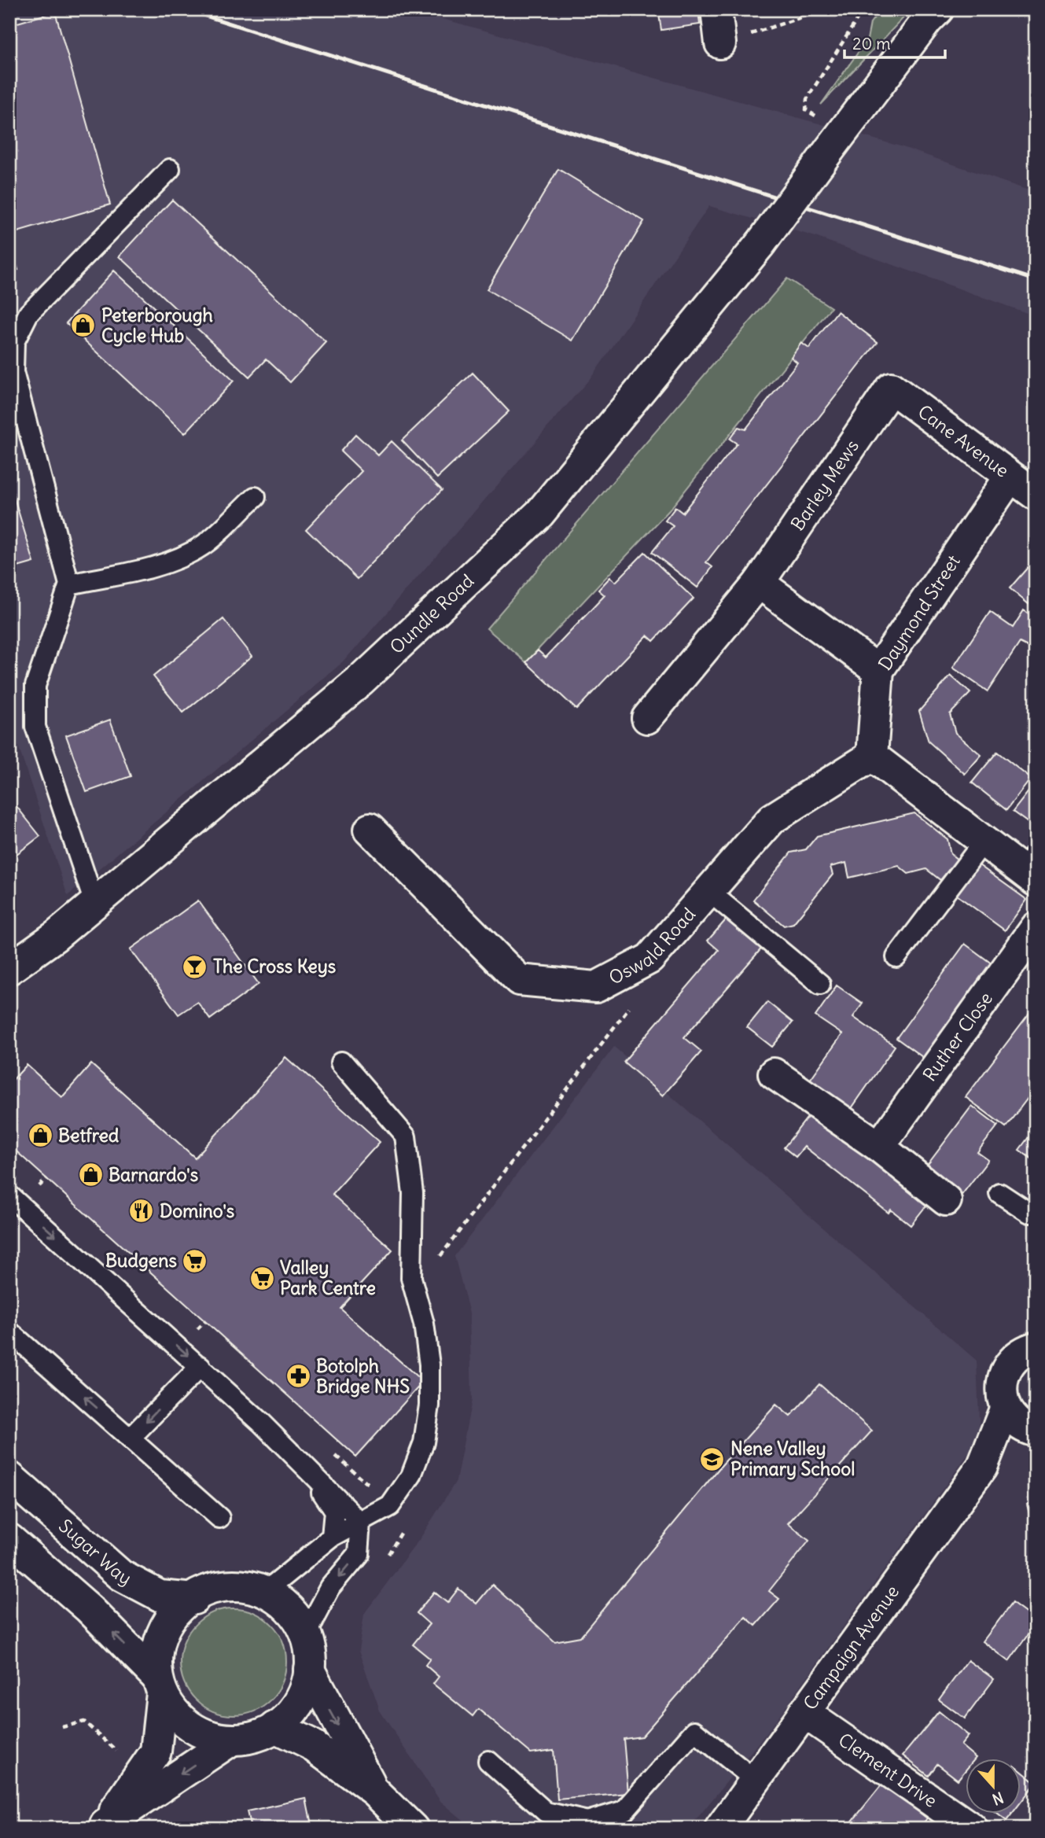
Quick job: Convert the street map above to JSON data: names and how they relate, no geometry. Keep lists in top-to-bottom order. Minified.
{"streets":{"street":["Cane Avenue","Barley Mews","Daymond Street","Oundle Road","Oswald Road","Ruther Close","Sugar Way","Campaign Avenue","Clement Drive"]},"crossings":[["Cane Avenue","Barley Mews"],["Cane Avenue","Daymond Street"],["Daymond Street","Oswald Road"],["Campaign Avenue","Clement Drive"]],"places":{"shop":["Peterborough Cycle Hub","Betfred","Barnardo's"],"bar":["The Cross Keys"],"restaurant":["Domino's"],"supermarket":["Budgens","Valley Park Centre"],"pharmacy":["Botolph Bridge NHS"],"school or university":["Nene Valley Primary School"]},"scale_bar":"20 m","north":"bottom"}
